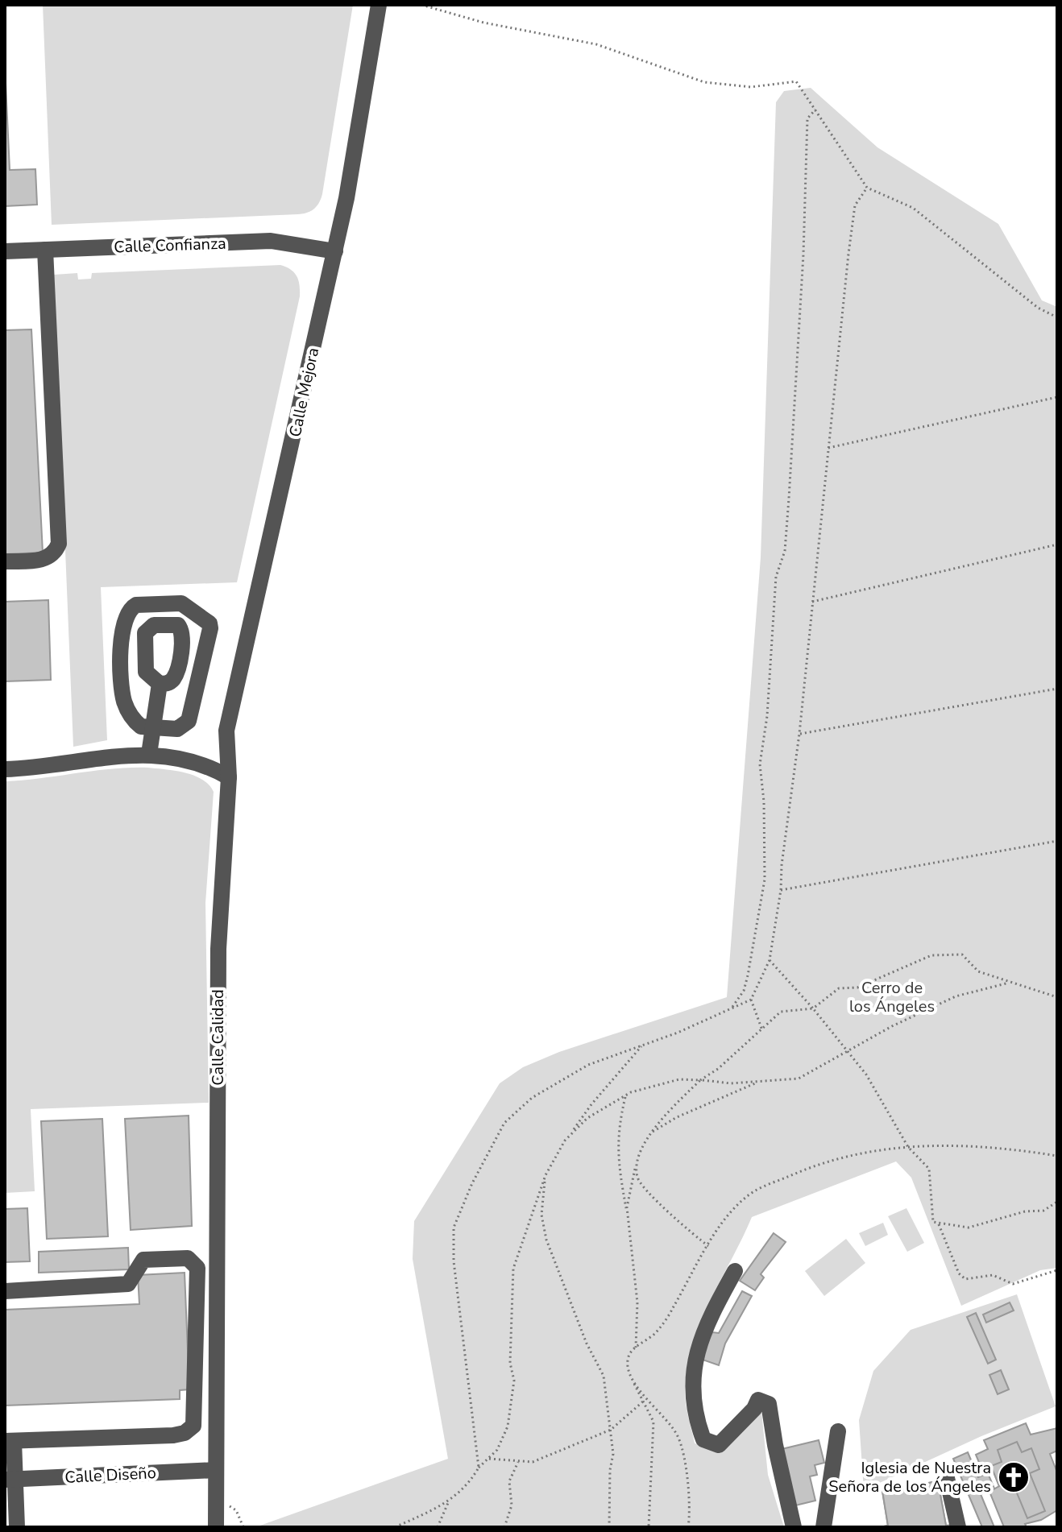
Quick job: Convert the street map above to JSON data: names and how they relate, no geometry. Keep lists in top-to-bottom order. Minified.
{"streets":{"street":["Calle Confianza","Calle Mejora","Calle Calidad","Calle Diseño"]},"crossings":[["Calle Confianza","Calle Mejora"],["Calle Mejora","Calle Calidad"],["Calle Calidad","Calle Diseño"]],"parks":["Cerro de los Ángeles"],"places":{"church":["Iglesia de Nuestra Señora de los Ángeles"]}}
